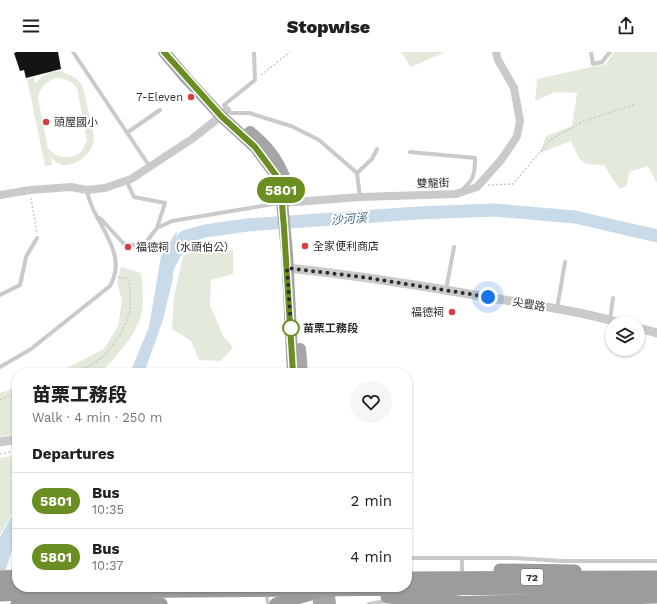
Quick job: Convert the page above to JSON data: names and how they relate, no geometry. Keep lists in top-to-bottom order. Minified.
{"streets":{"highway":["72"],"street":["雙龍街","尖豐路"]},"water":["沙河溪"],"places":["7-Eleven","頭屋國小","全家便利商店","福德祠（水頭伯公）","福德祠","苗栗工務段"],"lines":["bus line 5801"],"page":{"header":"Stopwise","on_map":"5801","heading":[["苗栗工務段","Walk · 4 min · 250 m"],"Departures"],"list":[{"mark":"5801","name":"Bus","note":"10:35","value":"2 min"},{"mark":"5801","name":"Bus","note":"10:37","value":"4 min"}]}}
